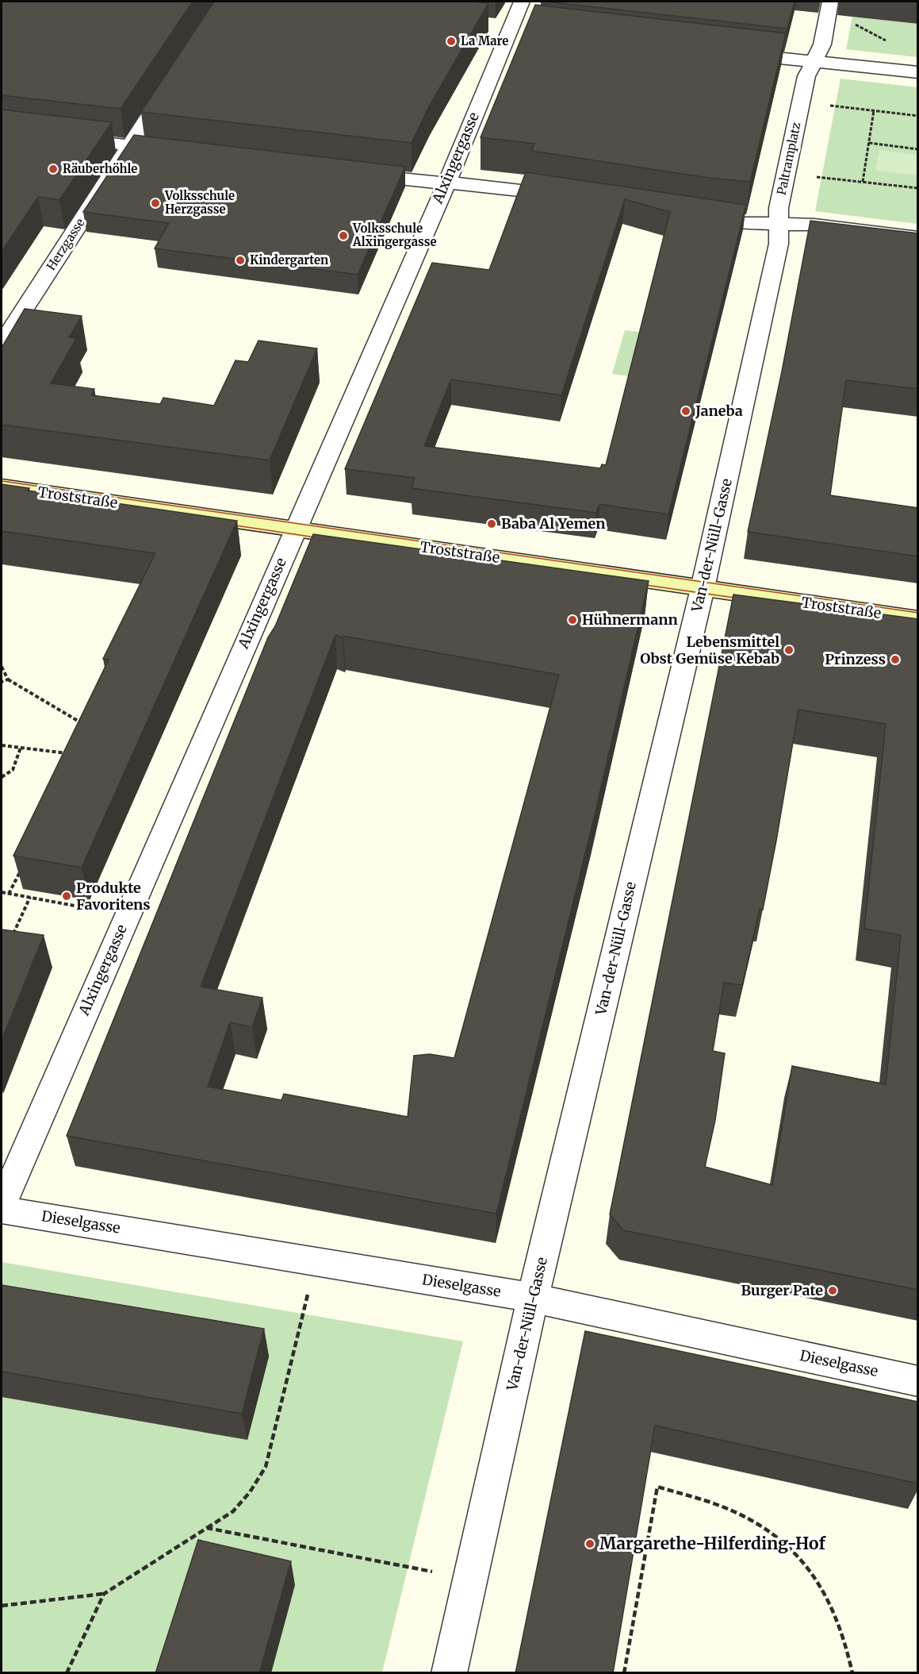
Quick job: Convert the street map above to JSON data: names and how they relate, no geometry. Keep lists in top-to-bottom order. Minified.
{"streets":{"street":["Alxingergasse","Paltramplatz","Herzgasse","Troststraße","Van-der-Nüll-Gasse","Dieselgasse"]},"crossings":[["Alxingergasse","Troststraße"],["Paltramplatz","Van-der-Nüll-Gasse"],["Troststraße","Van-der-Nüll-Gasse"],["Van-der-Nüll-Gasse","Dieselgasse"]],"places":["La Mare","Räuberhöhle","Volksschule Herzgasse","Volksschule Alxingergasse","Kindergarten","Janeba","Baba Al Yemen","Hühnermann","Lebensmittel Obst Gemüse Kebab","Prinzess","Produkte Favoritens","Burger Pate","Margarethe-Hilferding-Hof"]}
